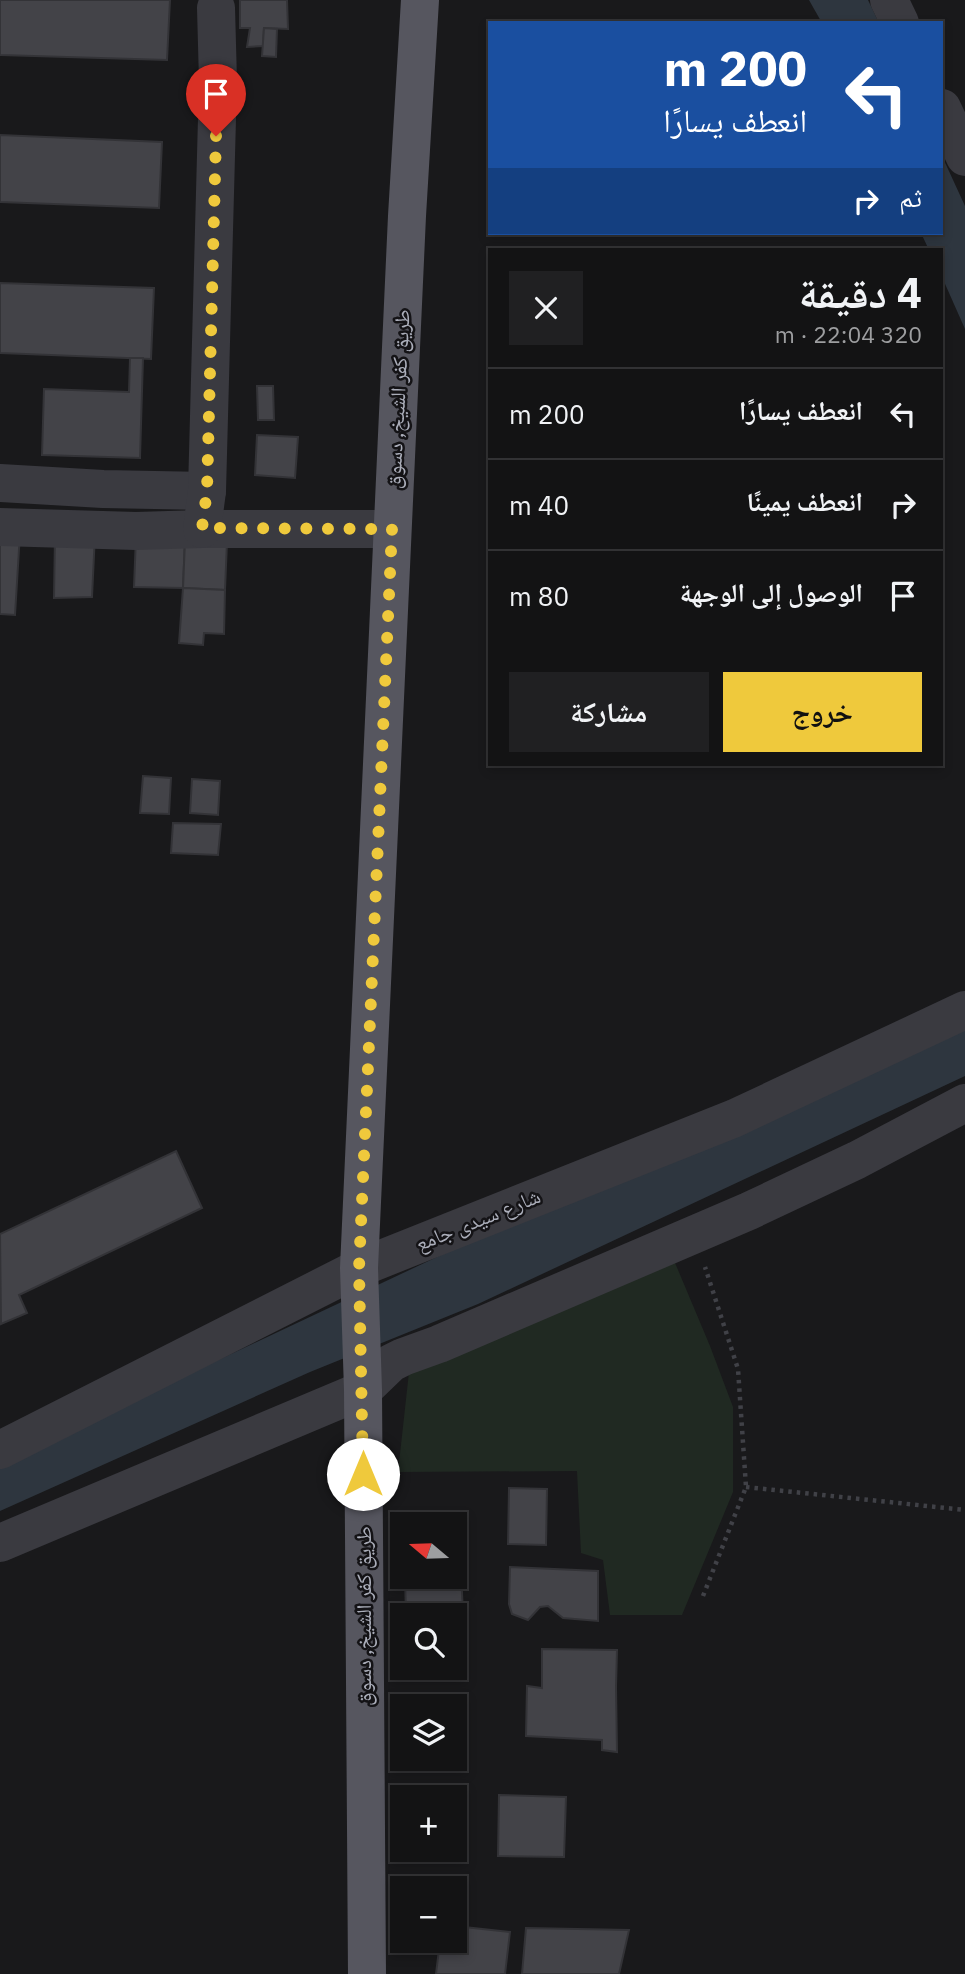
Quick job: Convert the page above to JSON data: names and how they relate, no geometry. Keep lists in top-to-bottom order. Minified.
{"streets":{"main road":["طريق كفر الشيخ, دسوق"],"street":["شارع سيدى جامع"]},"crossings":[["طريق كفر الشيخ, دسوق","شارع سيدى جامع"]],"north":"left","page":{"turn":["200 m","انعطف يسارًا"],"then":"ثم","heading":["4 دقيقة","320 m · 22:04"],"list":[{"name":"انعطف يسارًا","value":"200 m"},{"name":"انعطف يمينًا","value":"40 m"},{"name":"الوصول إلى الوجهة","value":"80 m"}],"buttons":["خروج","مشاركة"],"map_buttons":["+","−"]}}
